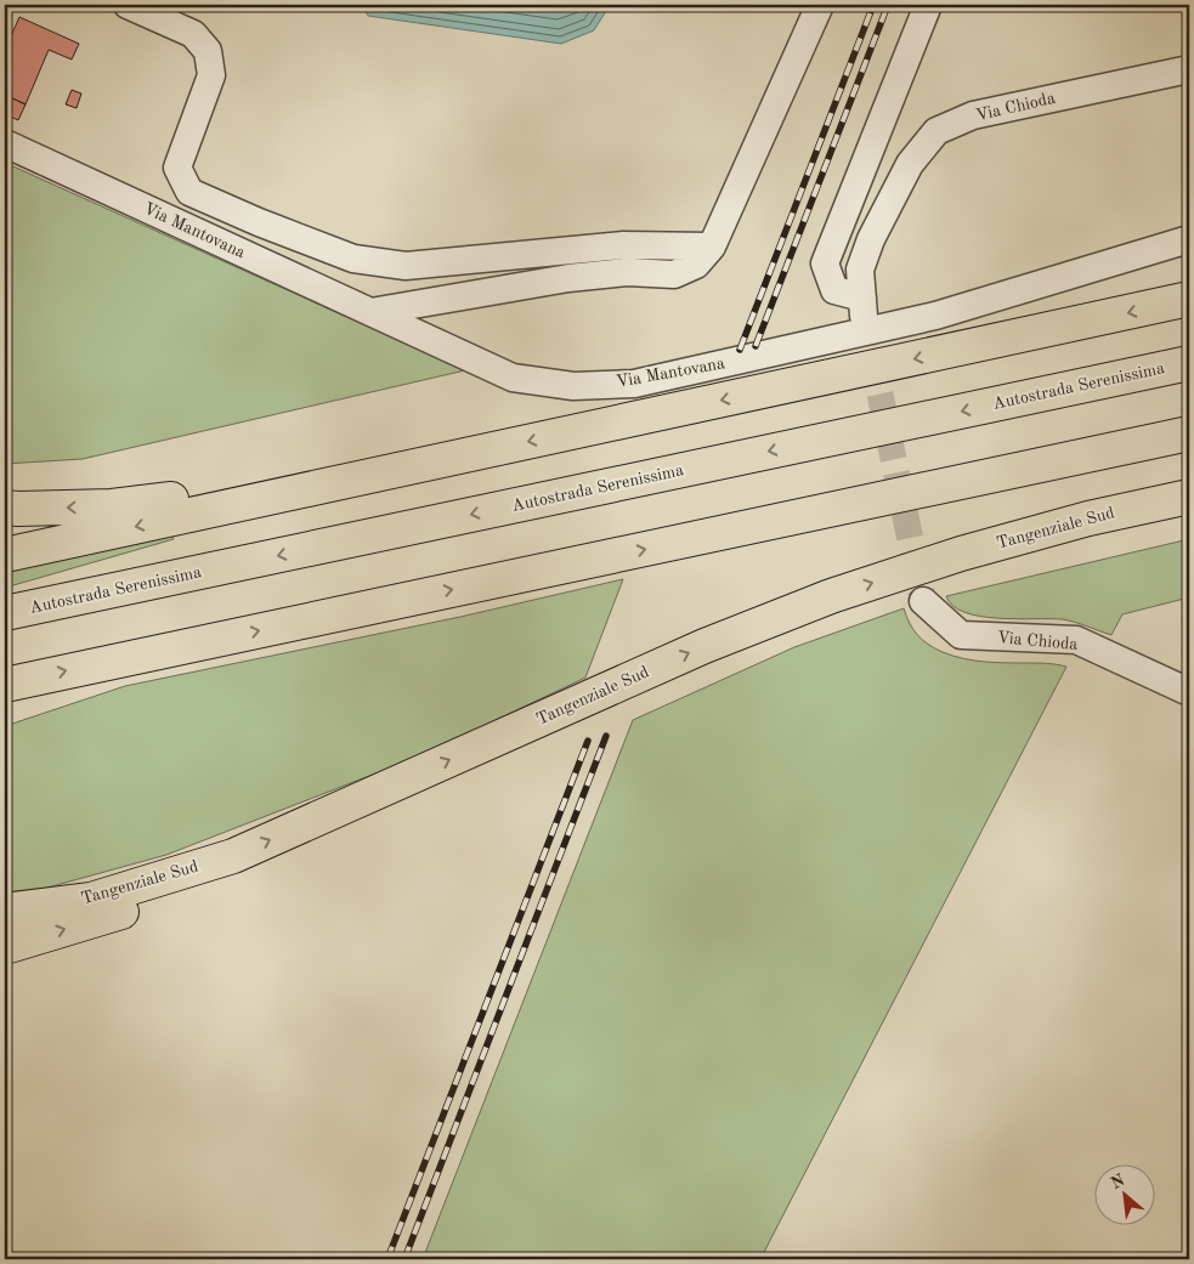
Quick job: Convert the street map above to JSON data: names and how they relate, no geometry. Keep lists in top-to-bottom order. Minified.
{"streets":{"highway":["Autostrada Serenissima","Tangenziale Sud"],"street":["Via Chioda","Via Mantovana"]},"north":"top left"}
